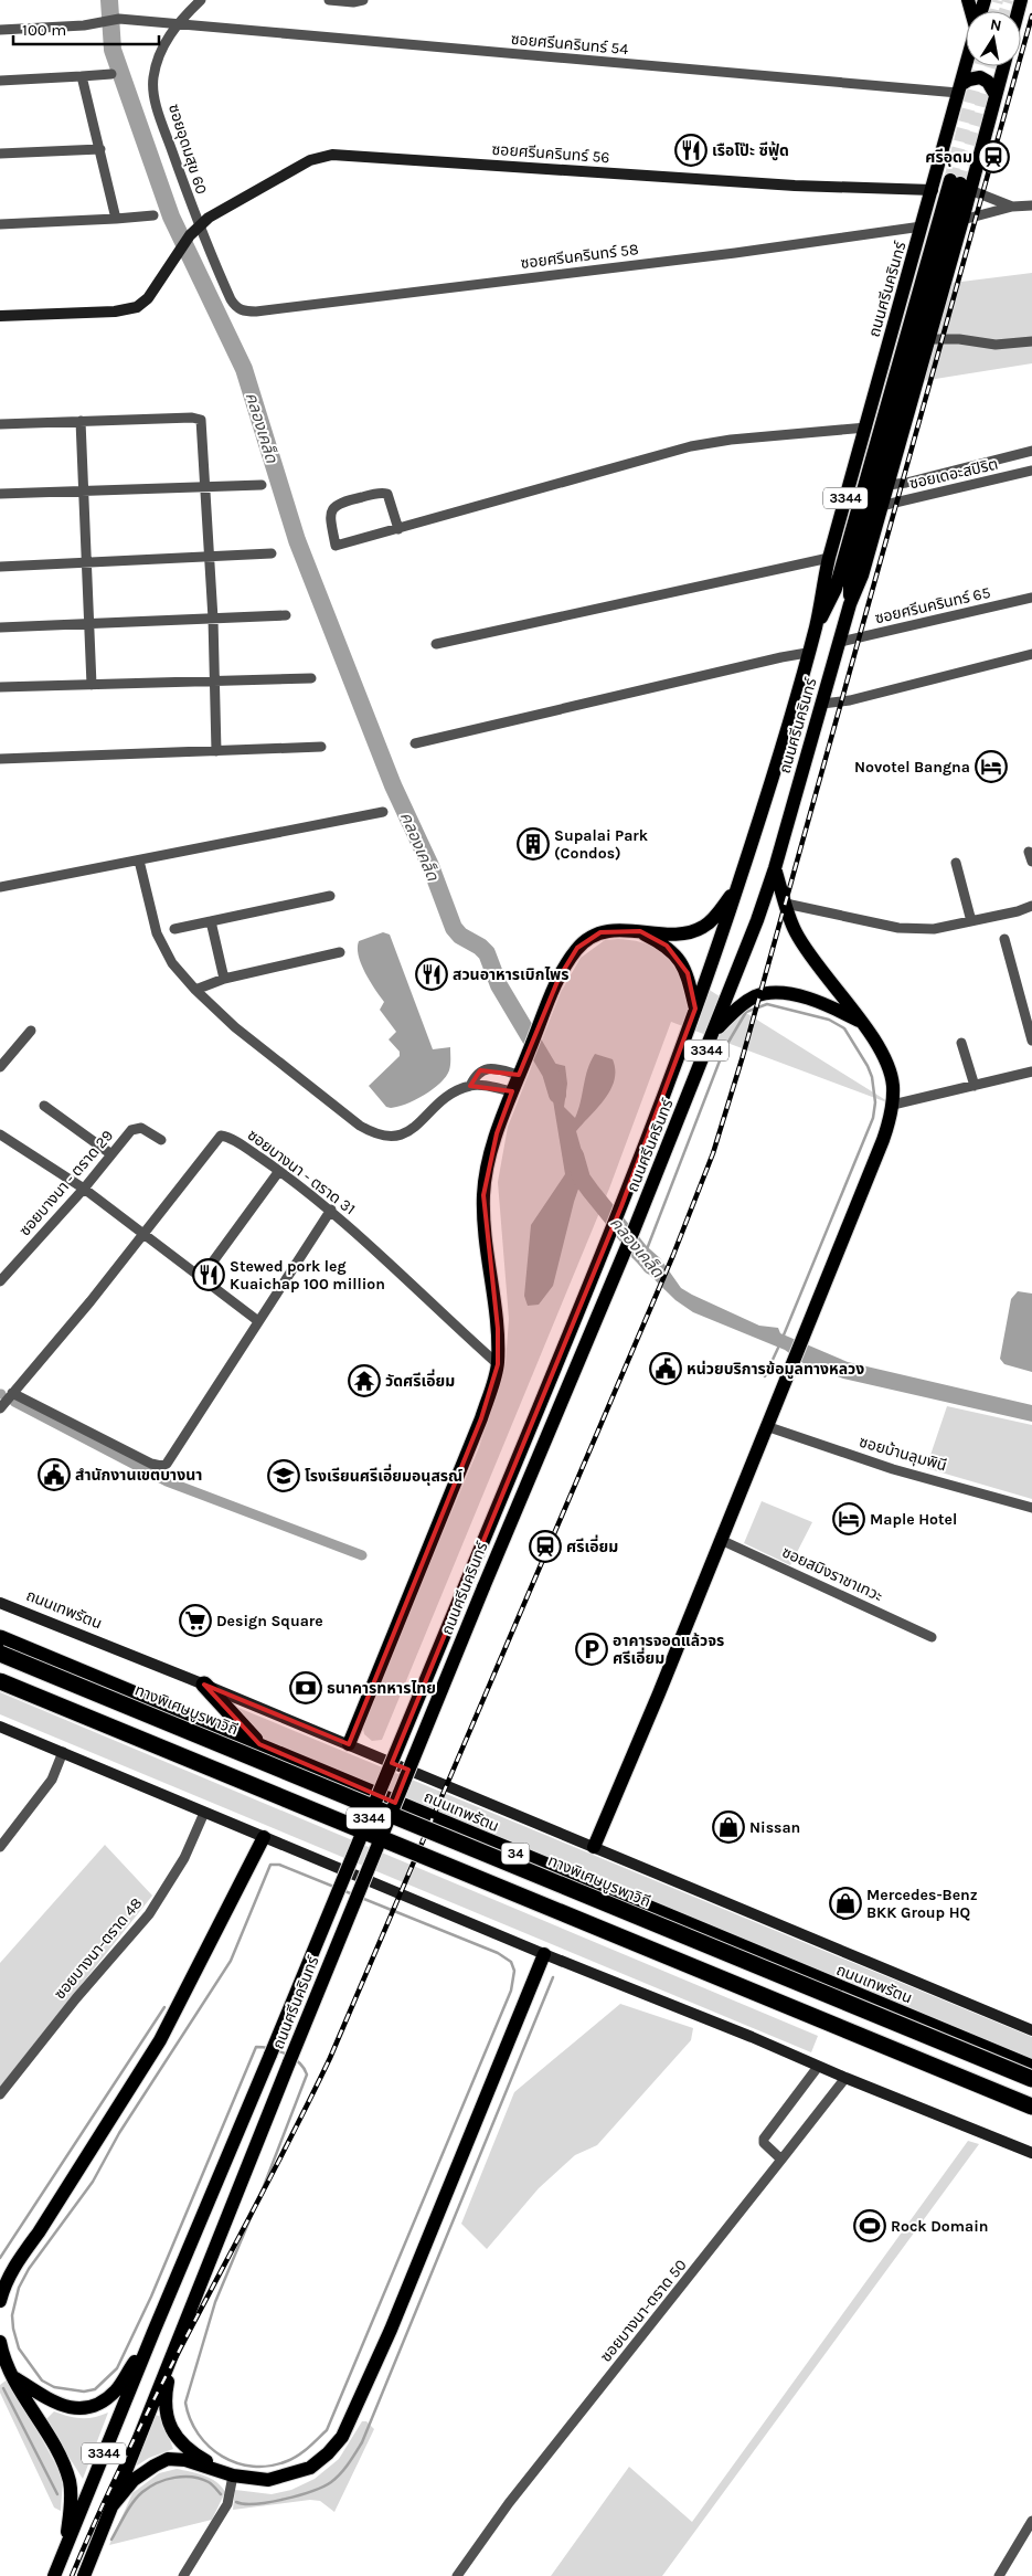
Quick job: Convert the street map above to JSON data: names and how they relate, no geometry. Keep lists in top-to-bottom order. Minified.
{"streets":{"highway":["ถนนเทพรัตน","ทางพิเศษบูรพาวิถี","34"],"main road":["ซอยศรีนครินทร์ 56","ถนนศรีนครินทร์","3344"],"street":["ซอยศรีนครินทร์ 54","ซอยอุดมสุข 60","ซอยศรีนครินทร์ 58","ซอยเดอะสปิริต","ซอยศรีนครินทร์ 65","ซอยบางนา - ตราด 31","ซอยบางนา - ตราด 29","ซอยบ้านลุมพินี","ซอยสมิงราชาเทวะ","ซอยบางนา-ตราด 48","ซอยบางนา-ตราด 50"]},"crossings":[["ซอยศรีนครินทร์ 54","ซอยอุดมสุข 60"],["ซอยศรีนครินทร์ 54","ถนนศรีนครินทร์"],["ซอยอุดมสุข 60","ซอยศรีนครินทร์ 56"],["ซอยอุดมสุข 60","ซอยศรีนครินทร์ 58"],["ซอยศรีนครินทร์ 56","ถนนศรีนครินทร์"],["ซอยศรีนครินทร์ 58","ถนนศรีนครินทร์"],["ถนนศรีนครินทร์","ซอยเดอะสปิริต"],["ถนนศรีนครินทร์","ซอยศรีนครินทร์ 65"]],"water":["คลองเคล็ด"],"places":{"restaurant":["เรือโป๊ะ ซีฟู้ด","สวนอาหารเบิกไพร","Stewed pork leg Kuaichap 100 million"],"station":["ศรีอุดม","ศรีเอี่ยม"],"hotel":["Novotel Bangna","Maple Hotel"],"building":["Supalai Park (Condos)"],"public building":["หน่วยบริการข้อมูลทางหลวง","สำนักงานเขตบางนา"],"temple":["วัดศรีเอี่ยม"],"school or university":["โรงเรียนศรีเอี่ยมอนุสรณ์"],"supermarket":["Design Square"],"parking":["อาคารจอดแล้วจร ศรีเอี่ยม"],"bank":["ธนาคารทหารไทย"],"shop":["Nissan","Mercedes-Benz BKK Group HQ"],"sports":["Rock Domain"]},"scale_bar":"100 m","north":"top"}
